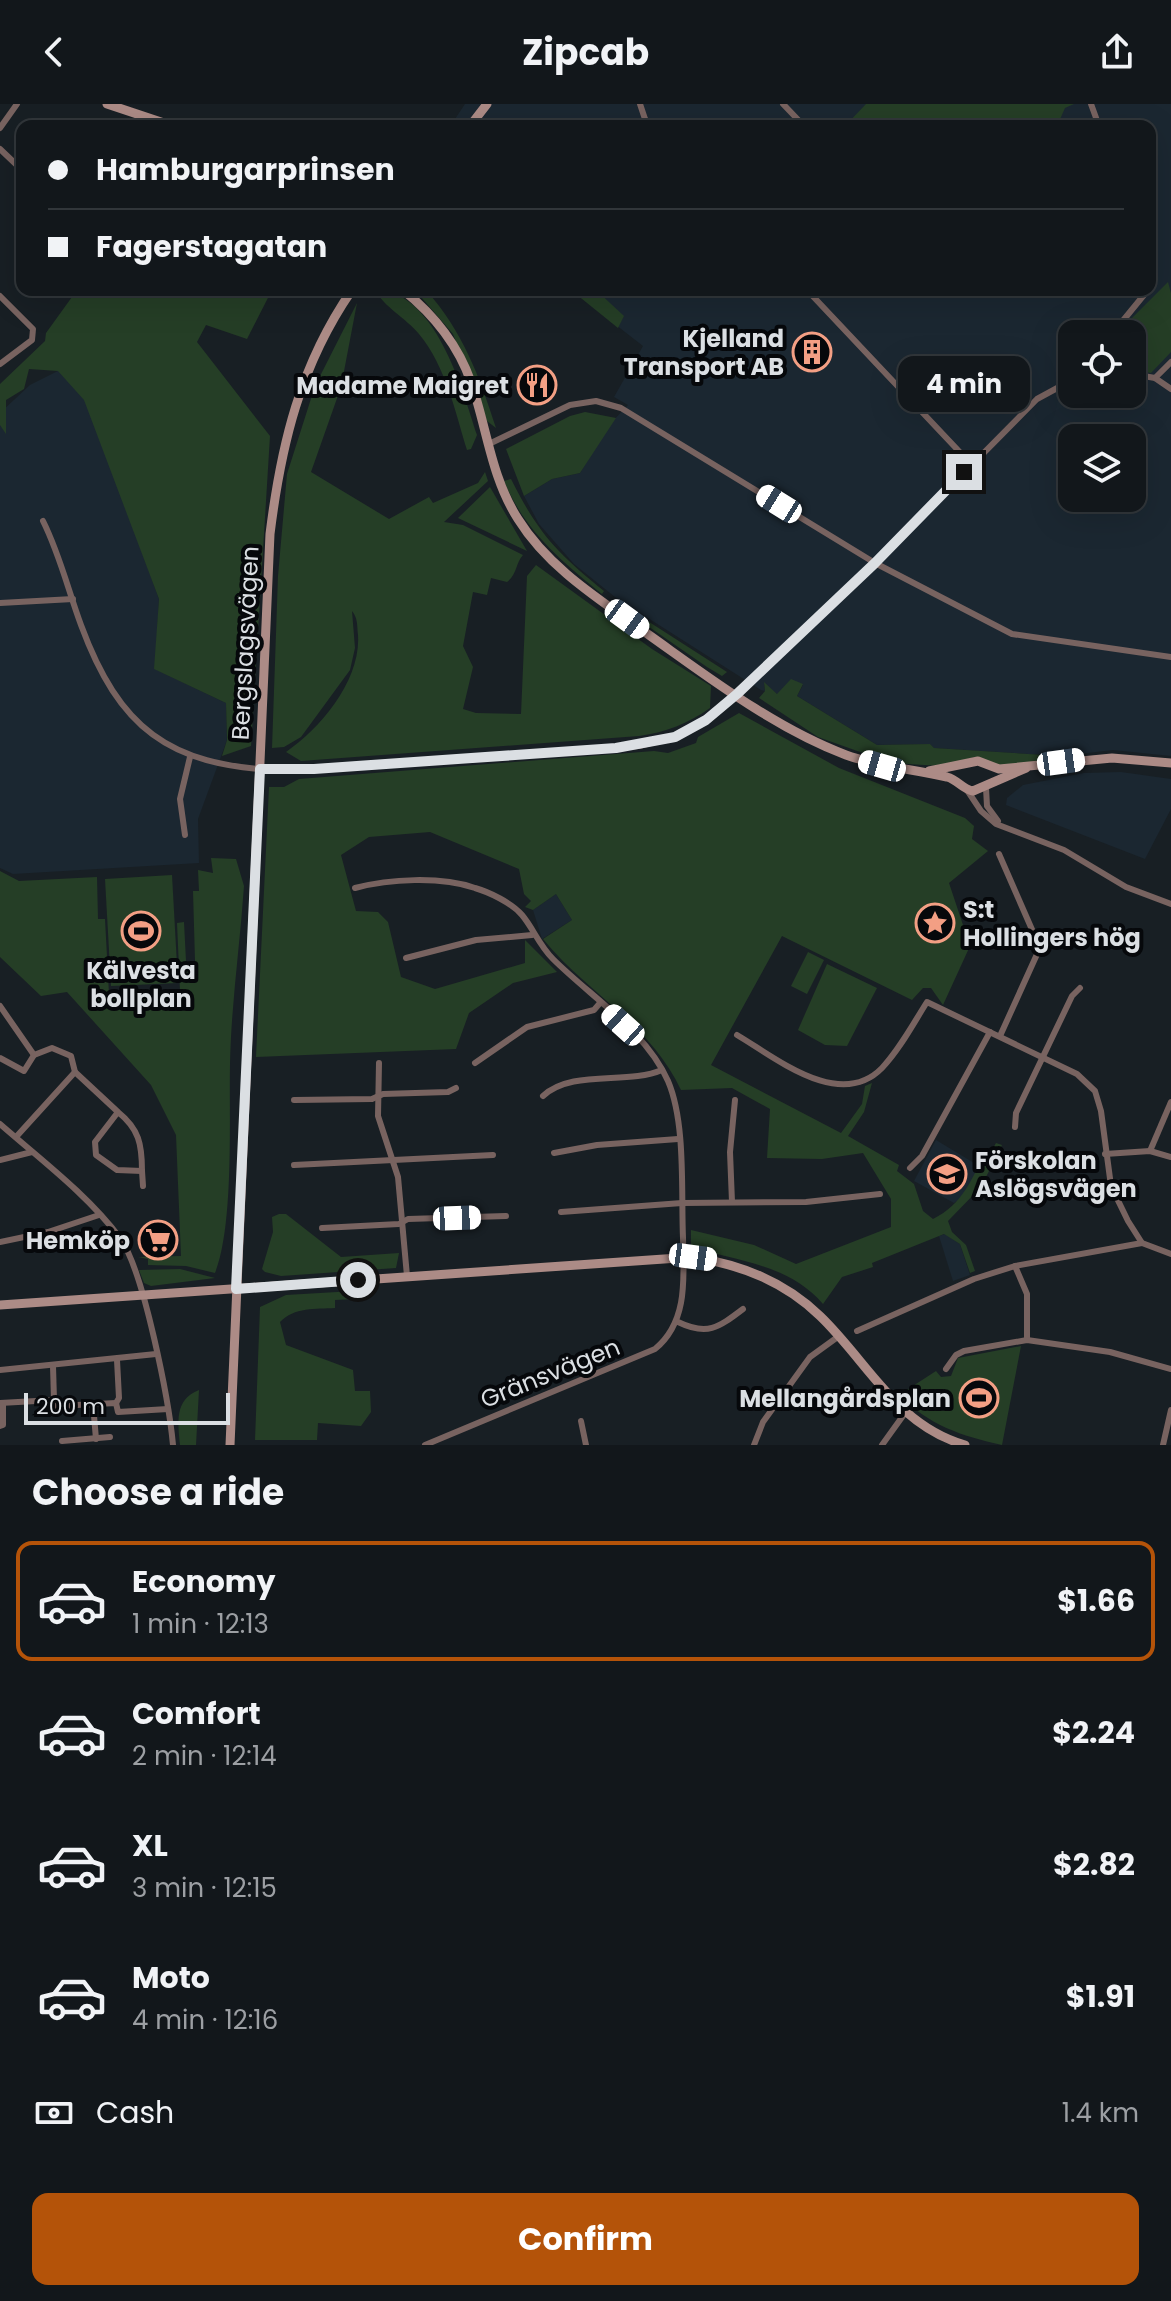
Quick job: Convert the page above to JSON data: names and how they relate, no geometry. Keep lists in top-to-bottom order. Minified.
{"streets":{"street":["Bergslagsvägen","Gränsvägen"]},"places":{"building":["Kjelland Transport AB"],"restaurant":["Madame Maigret"],"place":["S:t Hollingers hög"],"sports":["Kälvesta bollplan","Mellangårdsplan"],"school or university":["Förskolan Aslögsvägen"],"supermarket":["Hemköp"]},"scale_bar":"200 m","page":{"header":"Zipcab","banner":["Hamburgarprinsen","Fagerstagatan"],"bubble":"4 min","scale":"200 m","heading":"Choose a ride","list":[{"name":"Economy","note":"1 min · 12:13","value":"$1.66"},{"name":"Comfort","note":"2 min · 12:14","value":"$2.24"},{"name":"XL","note":"3 min · 12:15","value":"$2.82"},{"name":"Moto","note":"4 min · 12:16","value":"$1.91"}],"pay":["Cash","1.4 km"],"buttons":"Confirm"}}
